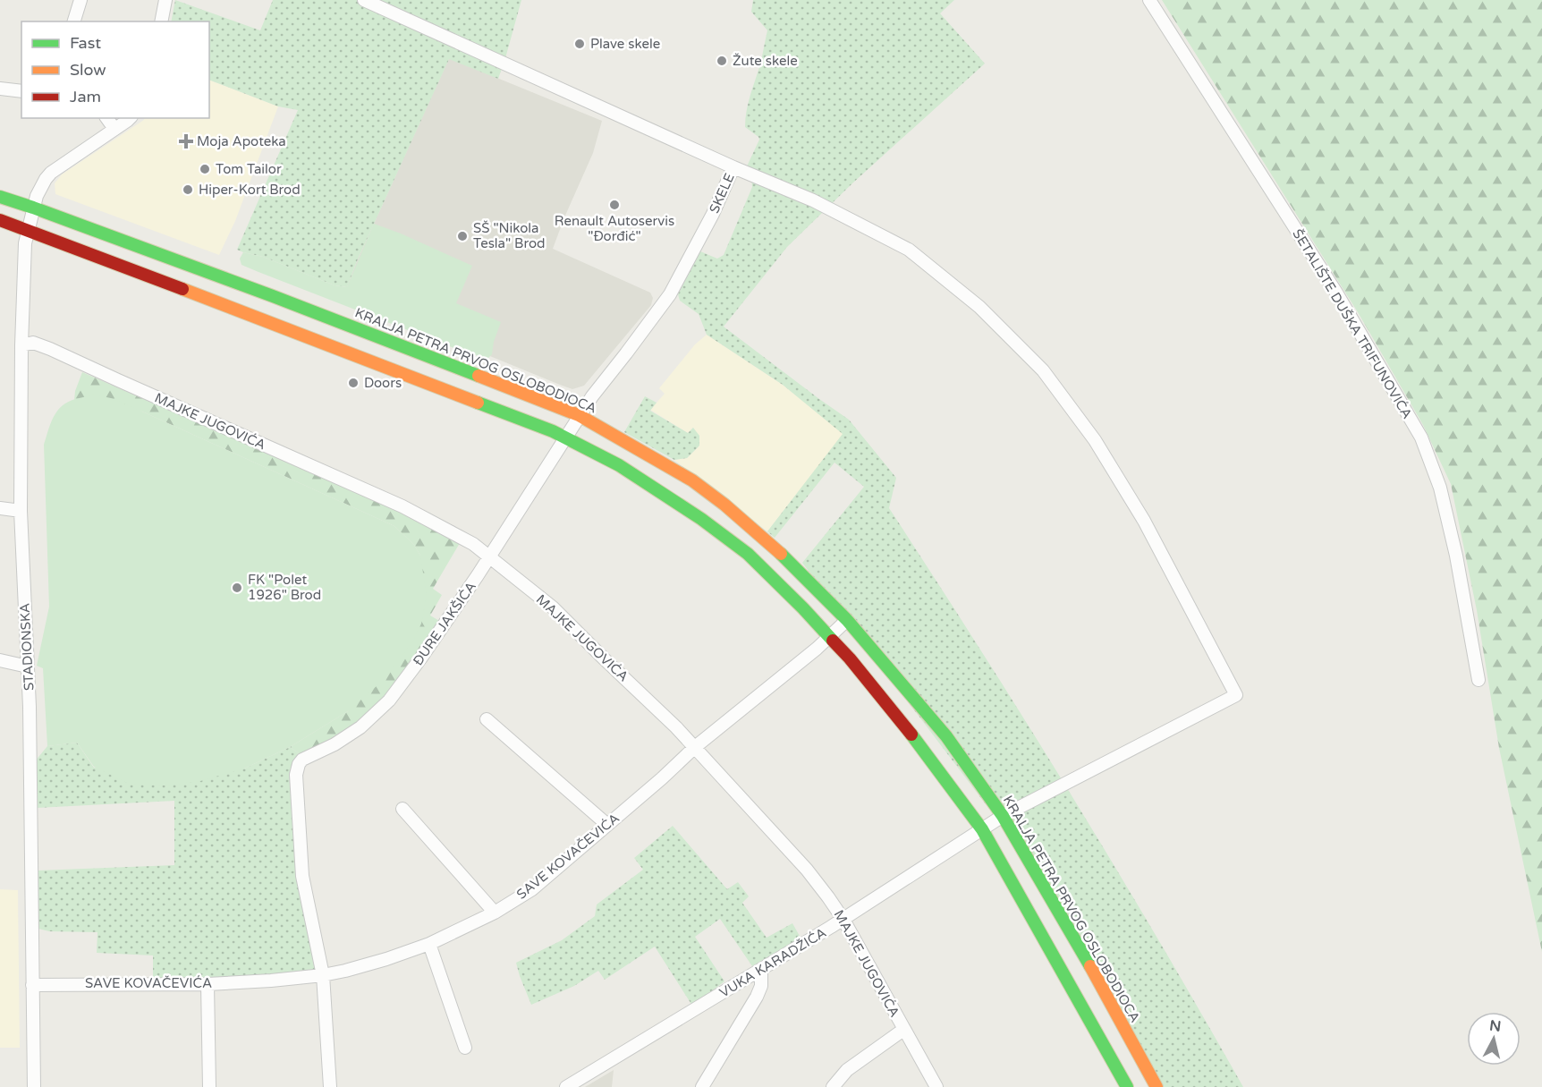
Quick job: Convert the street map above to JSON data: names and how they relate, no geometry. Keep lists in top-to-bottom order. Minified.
{"streets":{"main road":["KRALJA PETRA PRVOG OSLOBODIOCA"],"street":["SKELE","ŠETALIŠTE DUŠKA TRIFUNOVIĆA","MAJKE JUGOVIĆA","ĐURE JAKŠIĆA","STADIONSKA","SAVE KOVAČEVIĆA","VUKA KARADŽIĆA"]},"crossings":[["SKELE","KRALJA PETRA PRVOG OSLOBODIOCA"],["SKELE","ĐURE JAKŠIĆA"],["SKELE","VUKA KARADŽIĆA"],["KRALJA PETRA PRVOG OSLOBODIOCA","ĐURE JAKŠIĆA"],["KRALJA PETRA PRVOG OSLOBODIOCA","STADIONSKA"],["KRALJA PETRA PRVOG OSLOBODIOCA","SAVE KOVAČEVIĆA"],["KRALJA PETRA PRVOG OSLOBODIOCA","VUKA KARADŽIĆA"],["MAJKE JUGOVIĆA","ĐURE JAKŠIĆA"],["MAJKE JUGOVIĆA","STADIONSKA"],["MAJKE JUGOVIĆA","SAVE KOVAČEVIĆA"],["MAJKE JUGOVIĆA","VUKA KARADŽIĆA"],["ĐURE JAKŠIĆA","SAVE KOVAČEVIĆA"],["STADIONSKA","SAVE KOVAČEVIĆA"]],"places":{"other":["Plave skele","Žute skele","Tom Tailor","Hiper-Kort Brod","Renault Autoservis \"Đorđić\"","SŠ \"Nikola Tesla\" Brod","Doors","FK \"Polet 1926\" Brod"],"health":["Moja Apoteka"]},"legend":["Fast","Slow","Jam"],"north":"top"}
